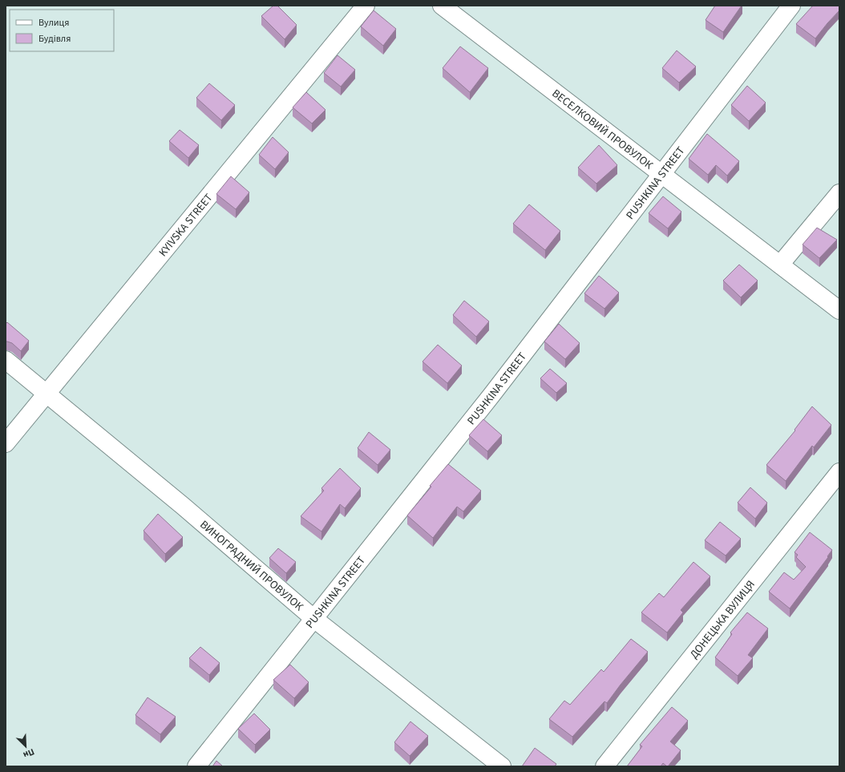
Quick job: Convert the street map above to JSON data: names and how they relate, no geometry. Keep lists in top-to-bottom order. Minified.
{"streets":{"street":["ВЕСЕЛКОВИЙ ПРОВУЛОК","PUSHKINA STREET","KYIVSKA STREET","ВИНОГРАДНИЙ ПРОВУЛОК","ДОНЕЦЬКА ВУЛИЦЯ"]},"crossings":[["ВЕСЕЛКОВИЙ ПРОВУЛОК","PUSHKINA STREET"],["PUSHKINA STREET","ВИНОГРАДНИЙ ПРОВУЛОК"],["KYIVSKA STREET","ВИНОГРАДНИЙ ПРОВУЛОК"]],"legend":["Вулиця","Будівля"],"north":"bottom right"}
